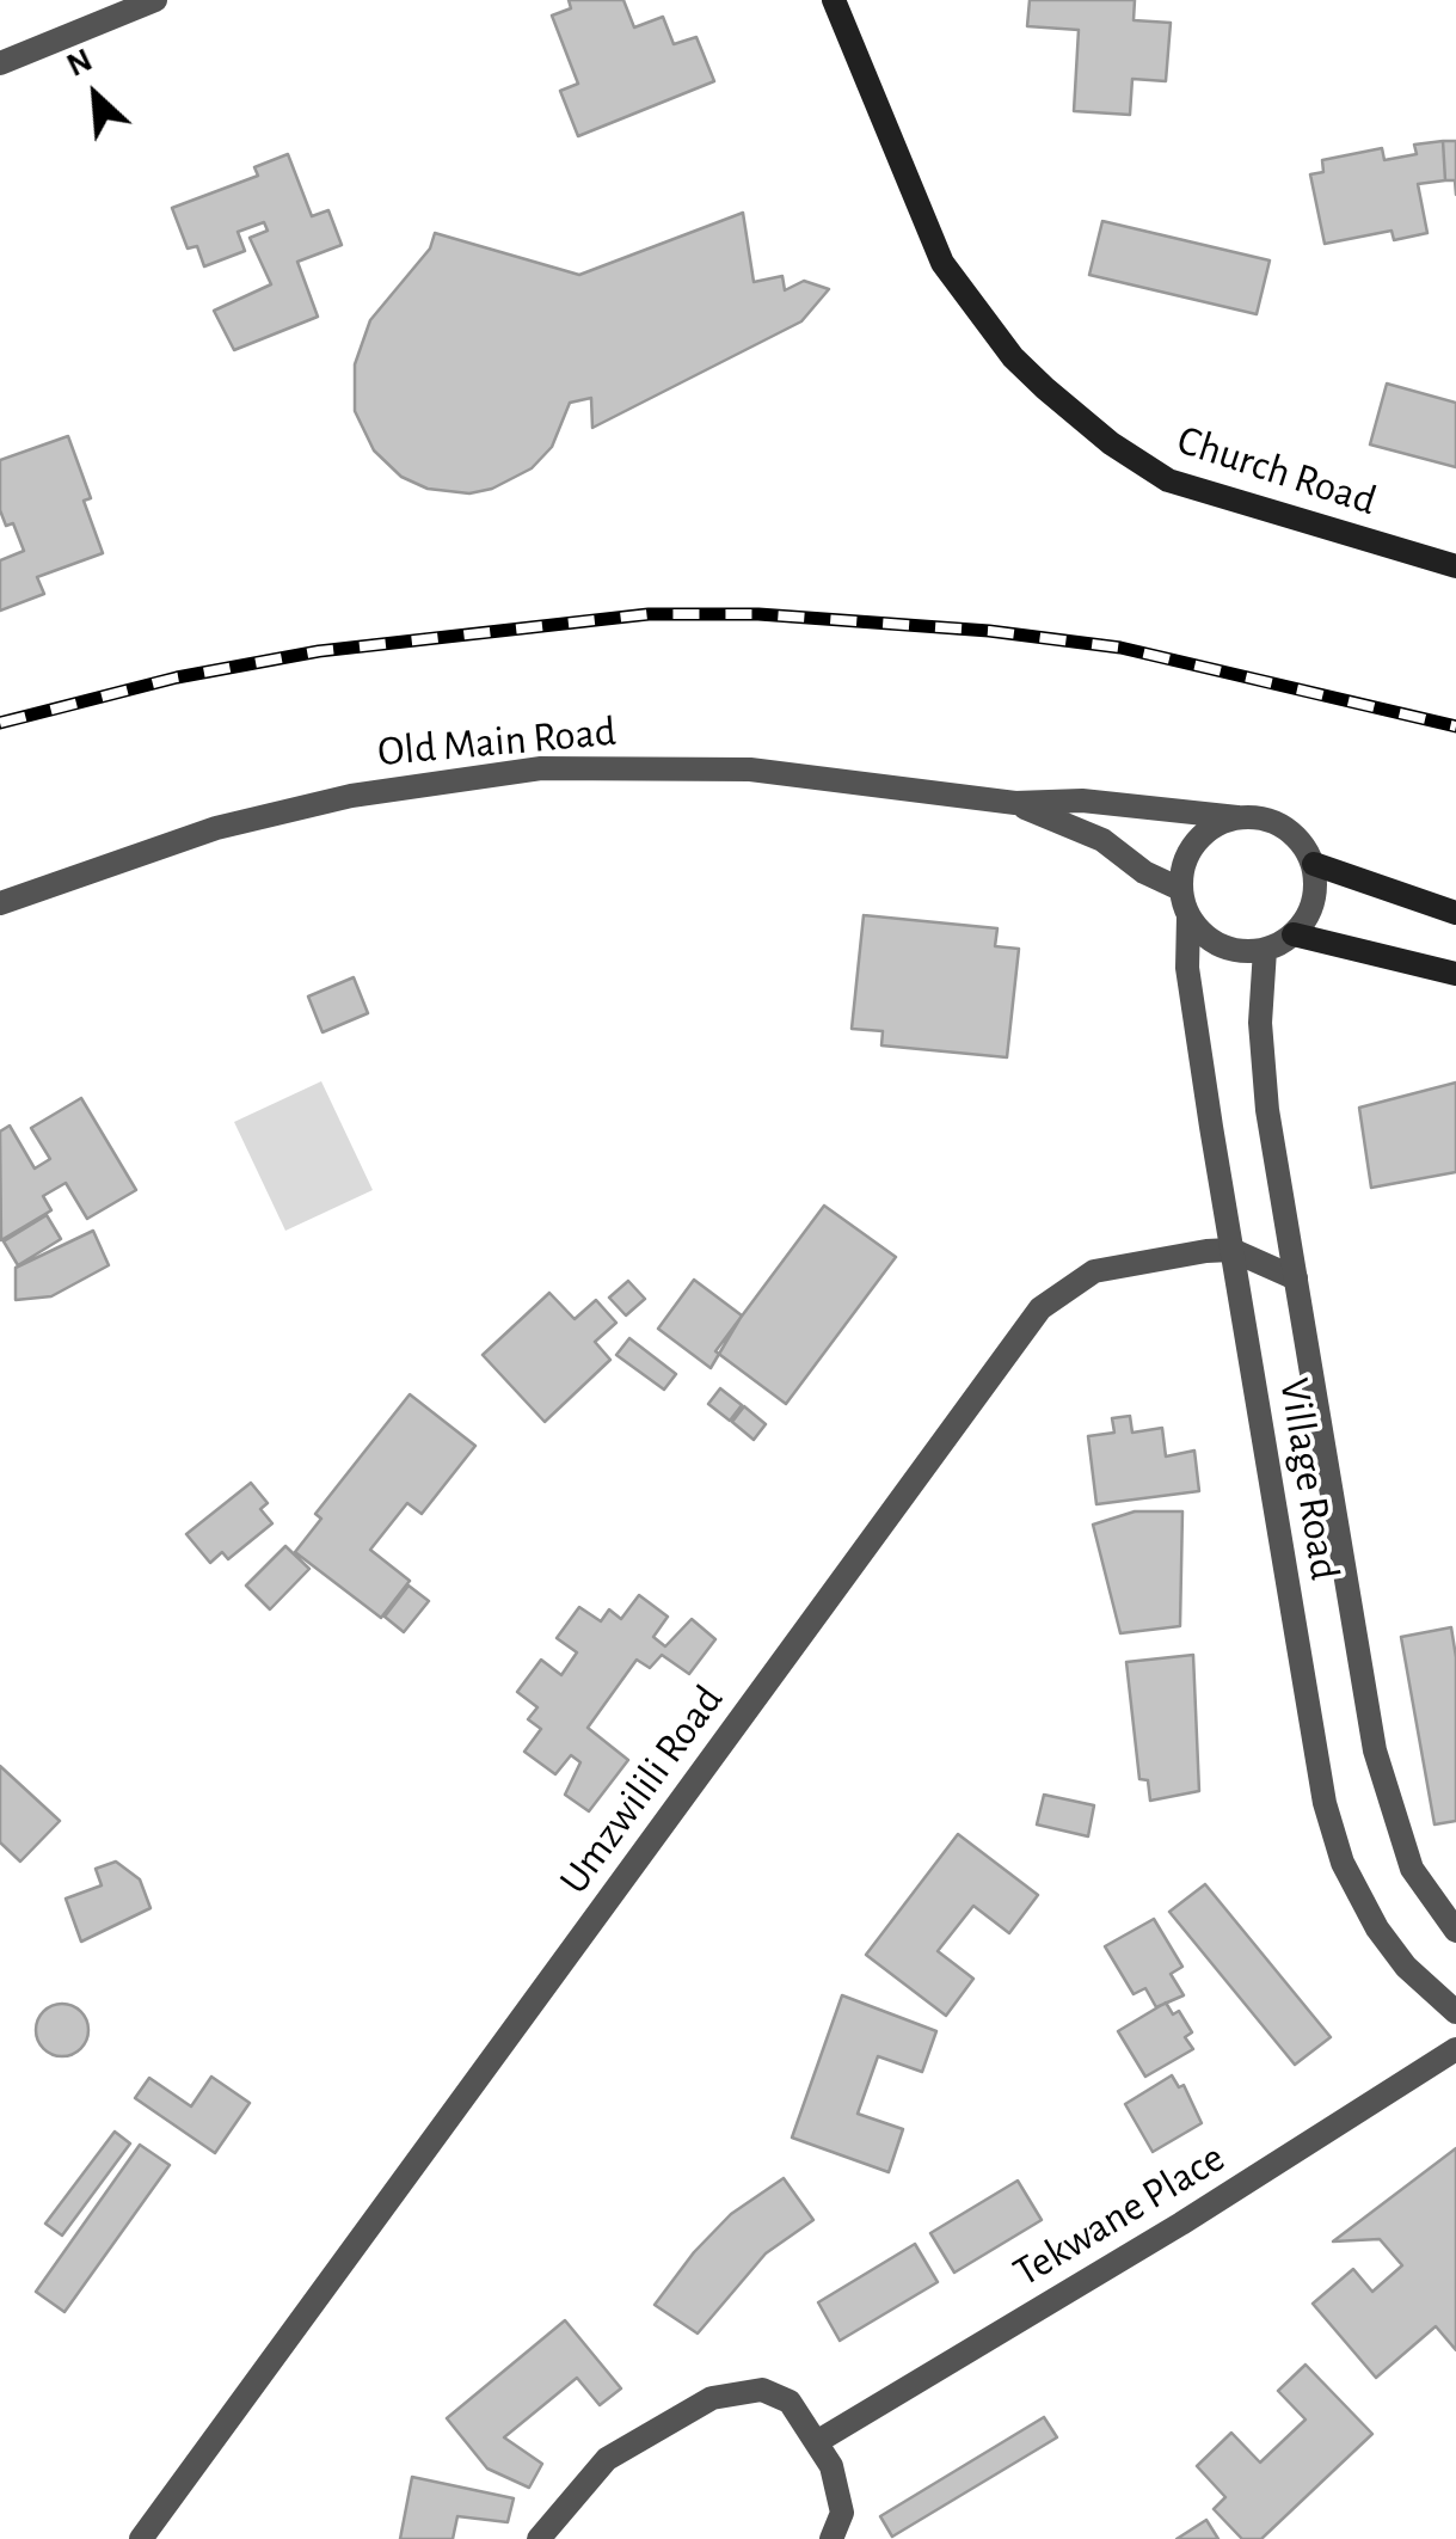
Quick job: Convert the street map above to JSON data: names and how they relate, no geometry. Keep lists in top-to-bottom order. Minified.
{"streets":{"main road":["Church Road"],"street":["Old Main Road","Village Road","Umzwilili Road","Tekwane Place"]},"crossings":[["Old Main Road","Village Road"],["Village Road","Umzwilili Road"]],"north":"top left"}
